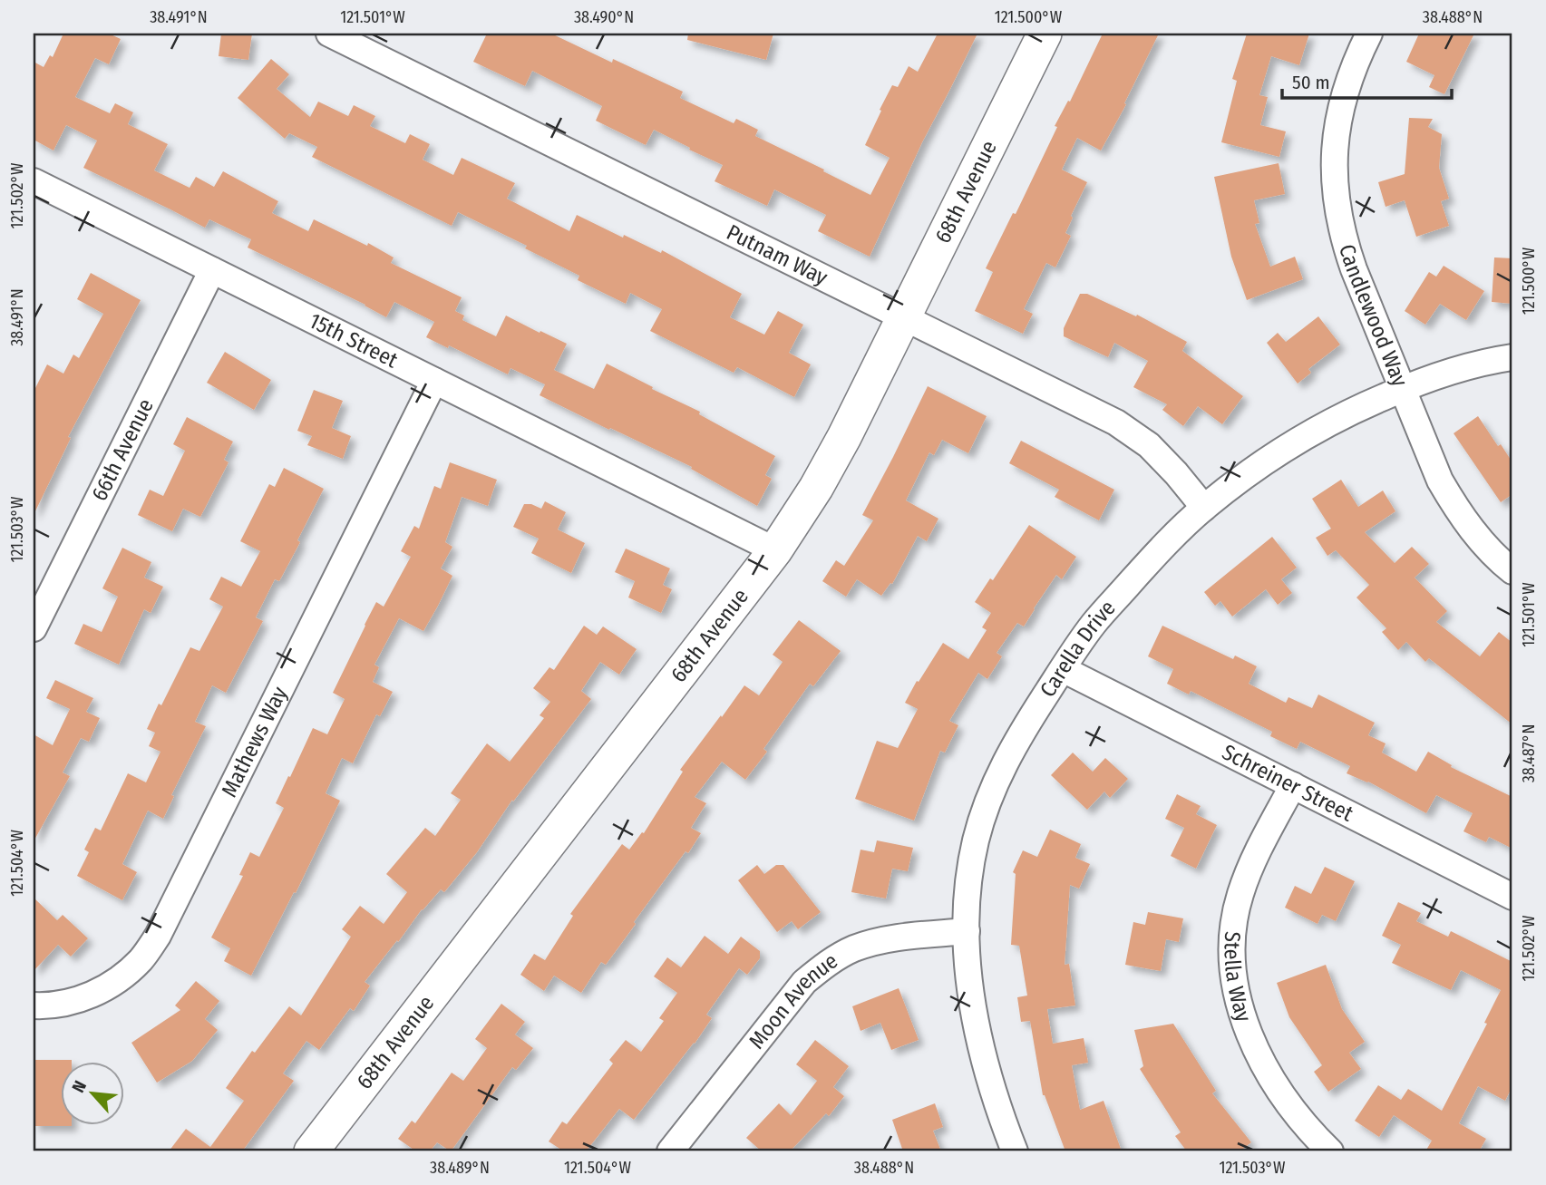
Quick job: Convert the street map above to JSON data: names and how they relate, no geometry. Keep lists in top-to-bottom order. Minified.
{"streets":{"street":["68th Avenue","Putnam Way","Candlewood Way","15th Street","66th Avenue","Carella Drive","Mathews Way","Schreiner Street","Stella Way","Moon Avenue"]},"crossings":[["68th Avenue","Putnam Way"],["68th Avenue","15th Street"],["Putnam Way","Carella Drive"],["Candlewood Way","Carella Drive"],["15th Street","66th Avenue"],["15th Street","Mathews Way"],["Carella Drive","Schreiner Street"],["Carella Drive","Moon Avenue"],["Schreiner Street","Stella Way"]],"scale_bar":"50 m","north":"top left","coordinates":["38.491°N","121.501°W","38.490°N","121.500°W","38.488°N","121.502°W","121.503°W","38.487°N","121.504°W","38.489°N"]}
